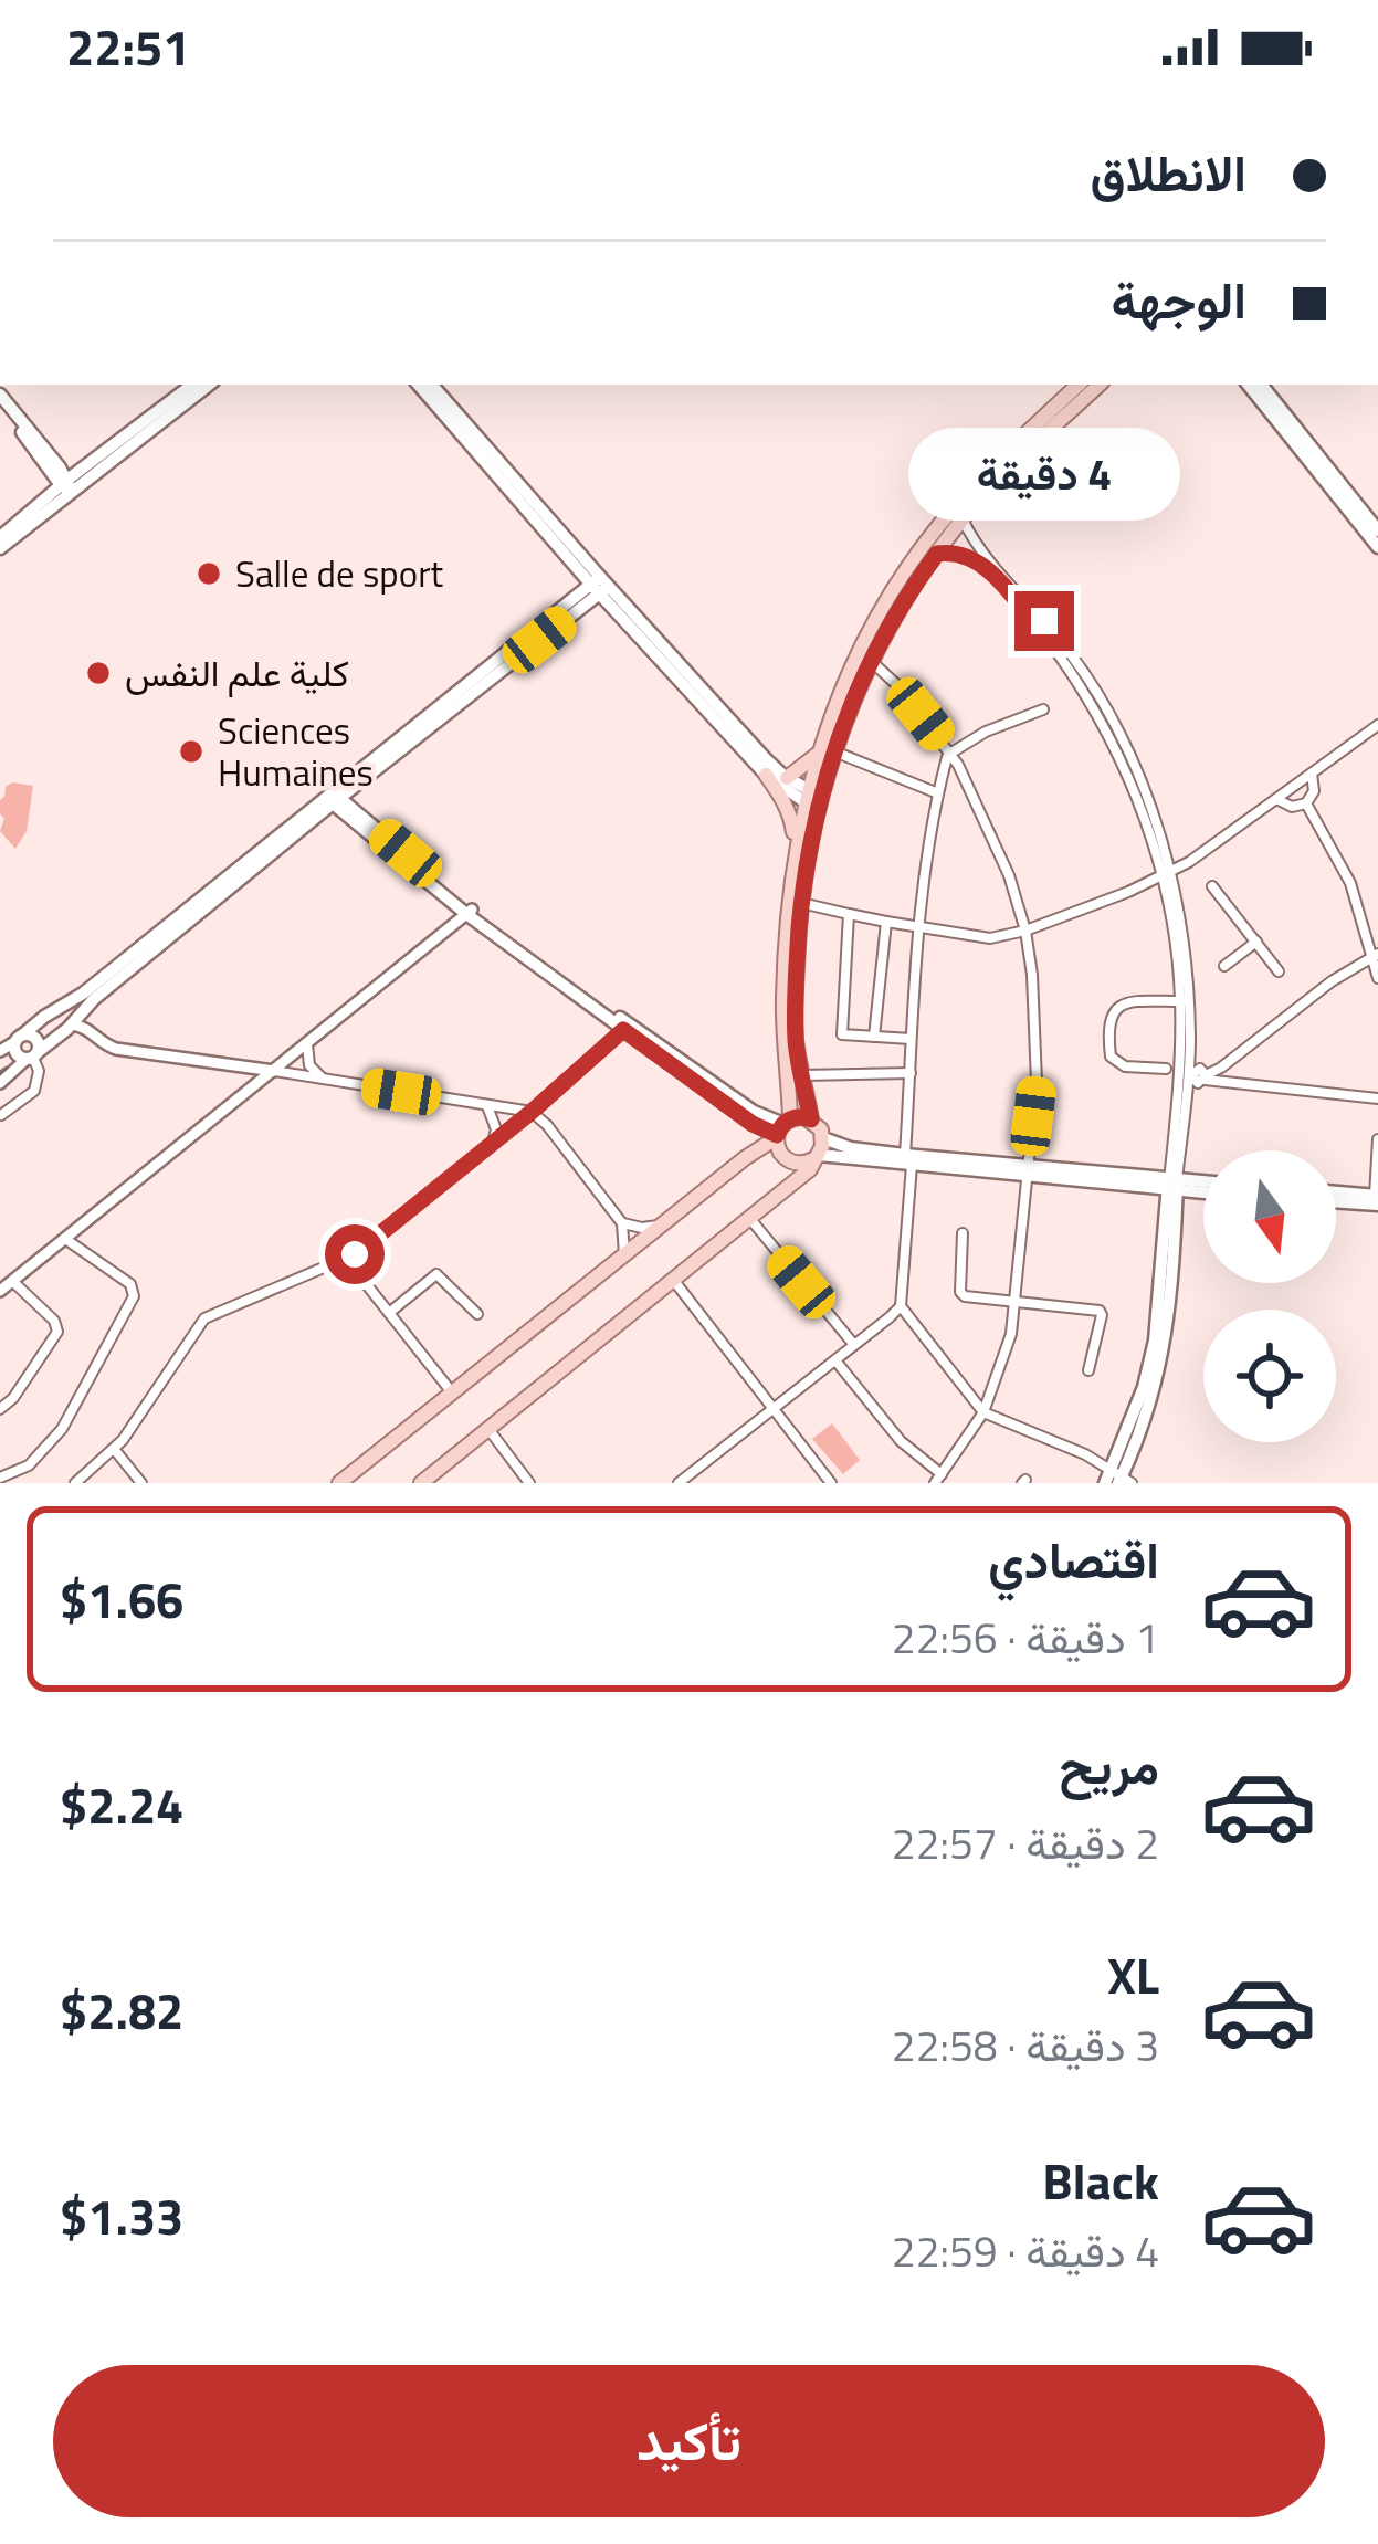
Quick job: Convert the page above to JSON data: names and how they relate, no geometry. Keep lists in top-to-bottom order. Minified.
{"places":["Salle de sport","كلية علم النفس","Sciences Humaines"],"north":"bottom","page":{"status":"22:51","banner":["الانطلاق","الوجهة"],"bubble":"4 دقيقة","list":[{"name":"اقتصادي","note":"1 دقيقة · 22:56","value":"$1.66"},{"name":"مريح","note":"2 دقيقة · 22:57","value":"$2.24"},{"name":"XL","note":"3 دقيقة · 22:58","value":"$2.82"},{"name":"Black","note":"4 دقيقة · 22:59","value":"$1.33"}],"buttons":"تأكيد"}}
